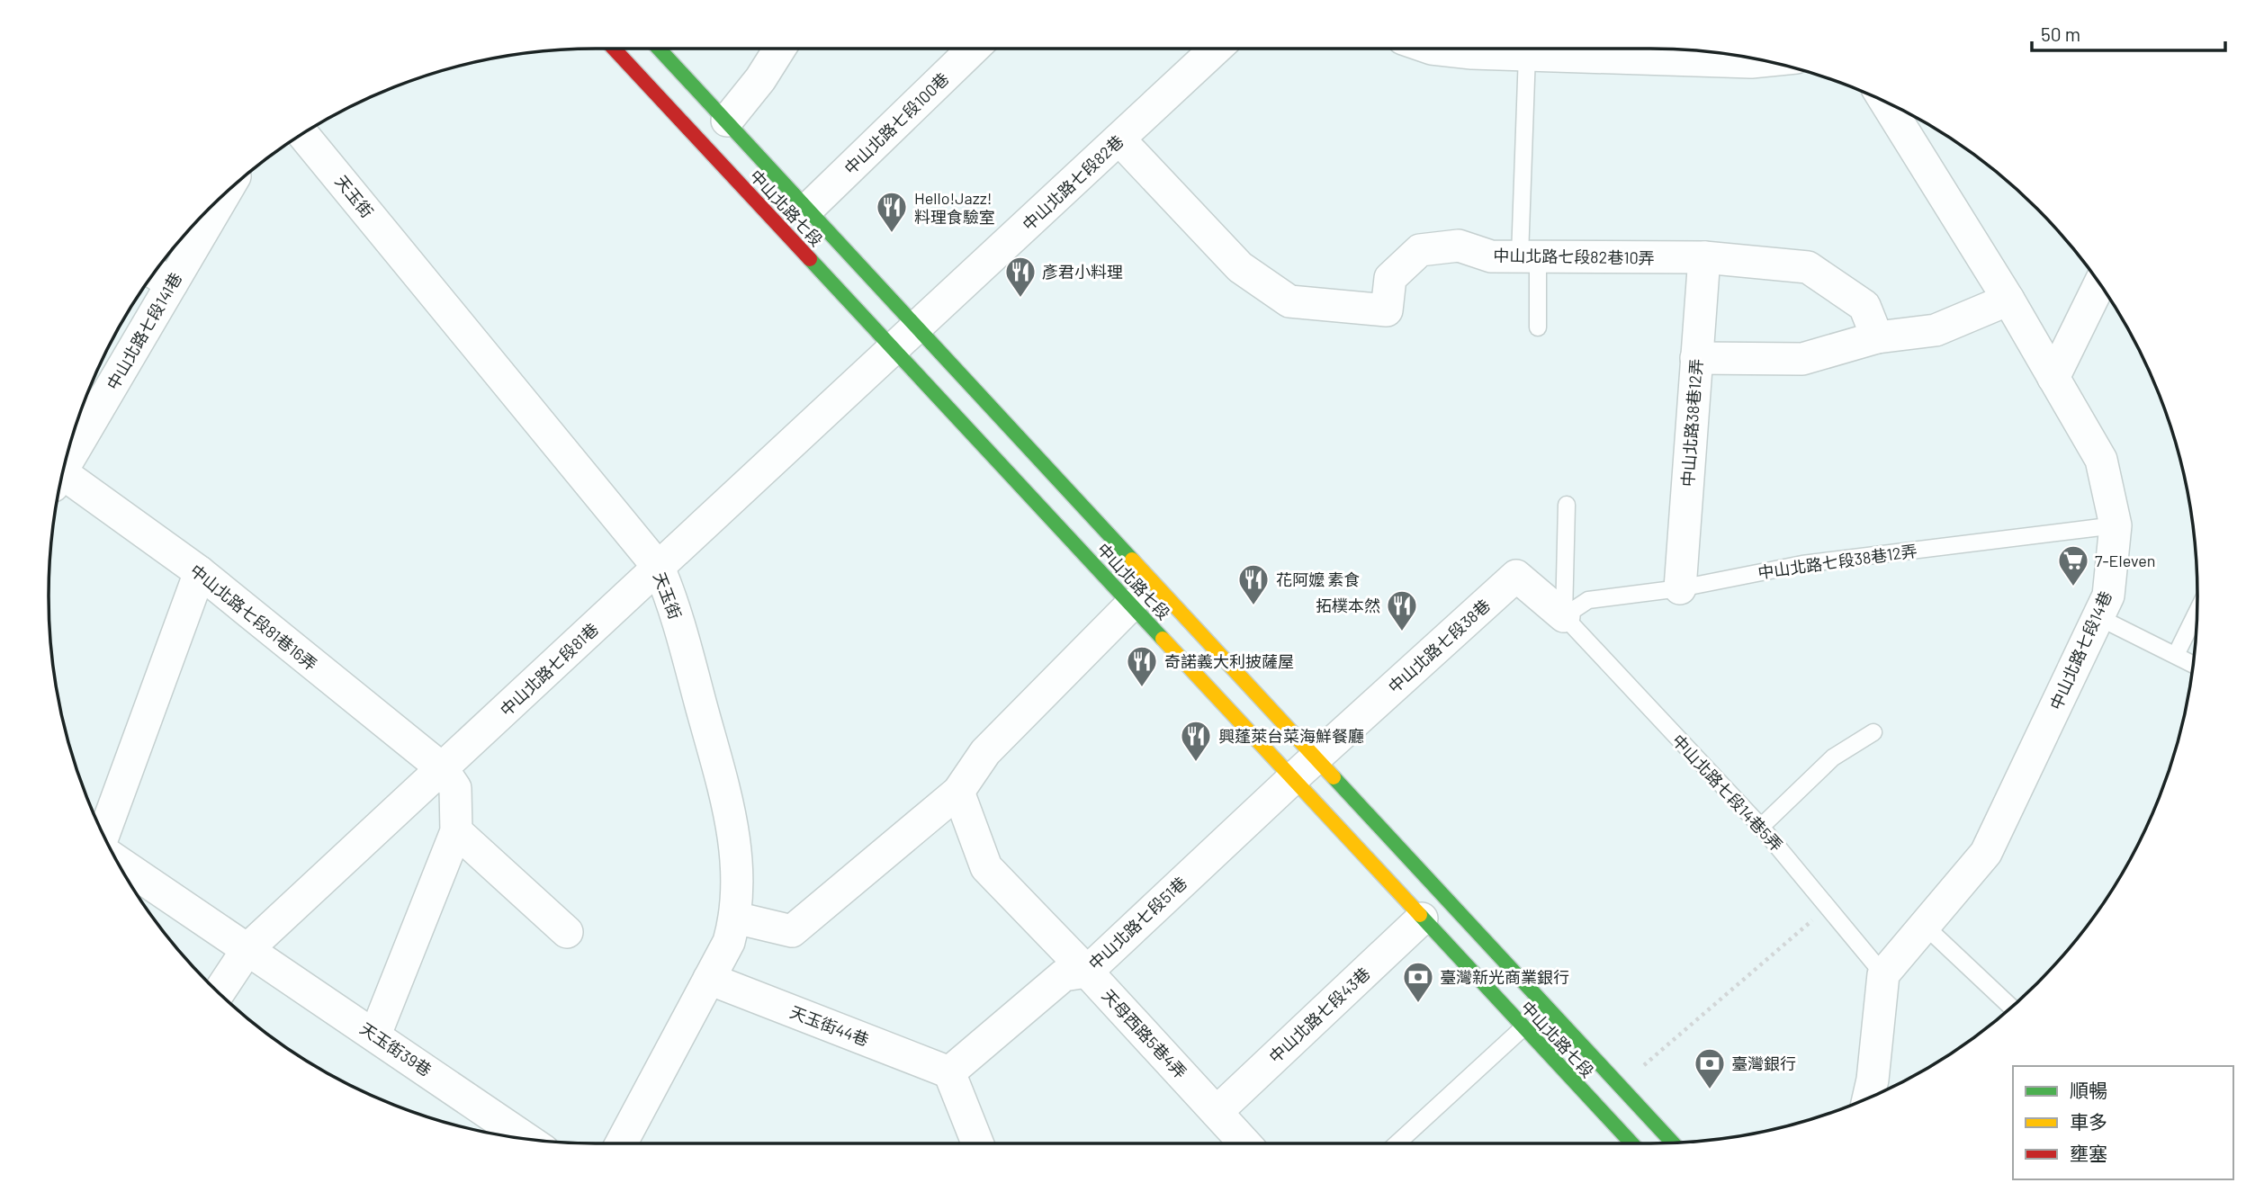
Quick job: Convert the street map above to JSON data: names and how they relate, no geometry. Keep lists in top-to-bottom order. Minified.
{"streets":{"main road":["中山北路七段"],"street":["中山北路七段100巷","中山北路七段82巷","天玉街","中山北路七段82巷10弄","中山北路七段141巷","中山北路38巷12弄","中山北路七段81巷16弄","中山北路七段38巷","中山北路七段14巷","中山北路七段81巷","中山北路七段51巷","中山北路七段43巷","天玉街44巷","天母西路5巷4弄","天玉街39巷"],"lane":["中山北路七段38巷12弄","中山北路七段14巷5弄"]},"crossings":[["中山北路七段100巷","中山北路七段"],["中山北路七段82巷","中山北路七段"],["中山北路七段82巷","中山北路七段82巷10弄"],["中山北路七段82巷","中山北路七段81巷"],["天玉街","中山北路七段81巷"],["天玉街","天玉街44巷"],["中山北路七段","中山北路七段38巷"],["中山北路七段","中山北路七段81巷"],["中山北路七段","中山北路七段51巷"],["中山北路七段","中山北路七段43巷"],["中山北路七段82巷10弄","中山北路38巷12弄"],["中山北路38巷12弄","中山北路七段38巷12弄"],["中山北路七段38巷12弄","中山北路七段38巷"],["中山北路七段38巷12弄","中山北路七段14巷"],["中山北路七段38巷12弄","中山北路七段14巷5弄"],["中山北路七段81巷16弄","中山北路七段81巷"],["中山北路七段38巷","中山北路七段14巷5弄"],["中山北路七段38巷","中山北路七段51巷"],["中山北路七段14巷","中山北路七段14巷5弄"],["中山北路七段81巷","天玉街39巷"],["中山北路七段51巷","天玉街44巷"],["中山北路七段51巷","天母西路5巷4弄"],["中山北路七段43巷","天母西路5巷4弄"]],"places":{"restaurant":["Hello!Jazz! 料理食驗室","彥君小料理","花阿嬤 素食","拓樸本然","奇諾義大利披薩屋","興蓬萊台菜海鮮餐廳"],"supermarket":["7-Eleven"],"bank":["臺灣新光商業銀行","臺灣銀行"]},"legend":["順暢","車多","壅塞"],"scale_bar":"50 m"}
